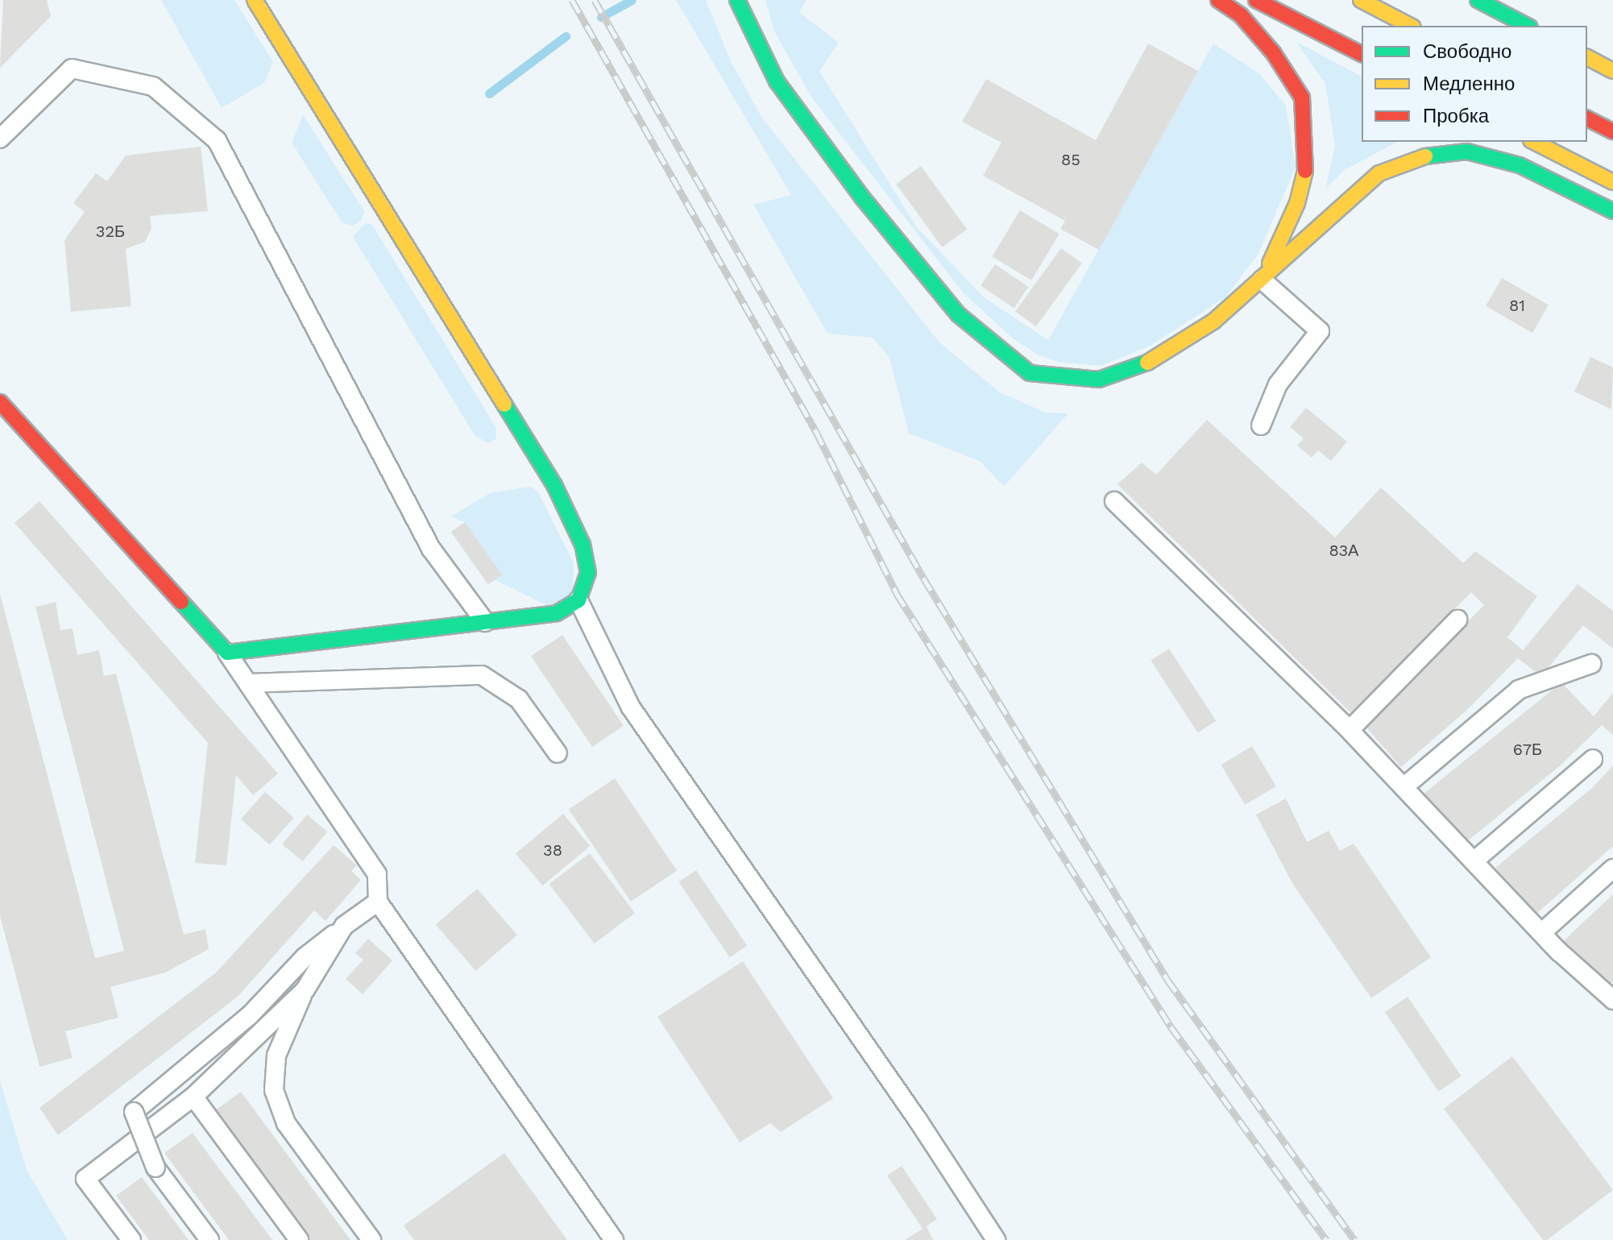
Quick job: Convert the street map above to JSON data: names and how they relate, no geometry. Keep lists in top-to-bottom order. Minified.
{"house_numbers":["85","32Б","81","83А","67Б","38"],"legend":["Свободно","Медленно","Пробка"]}
